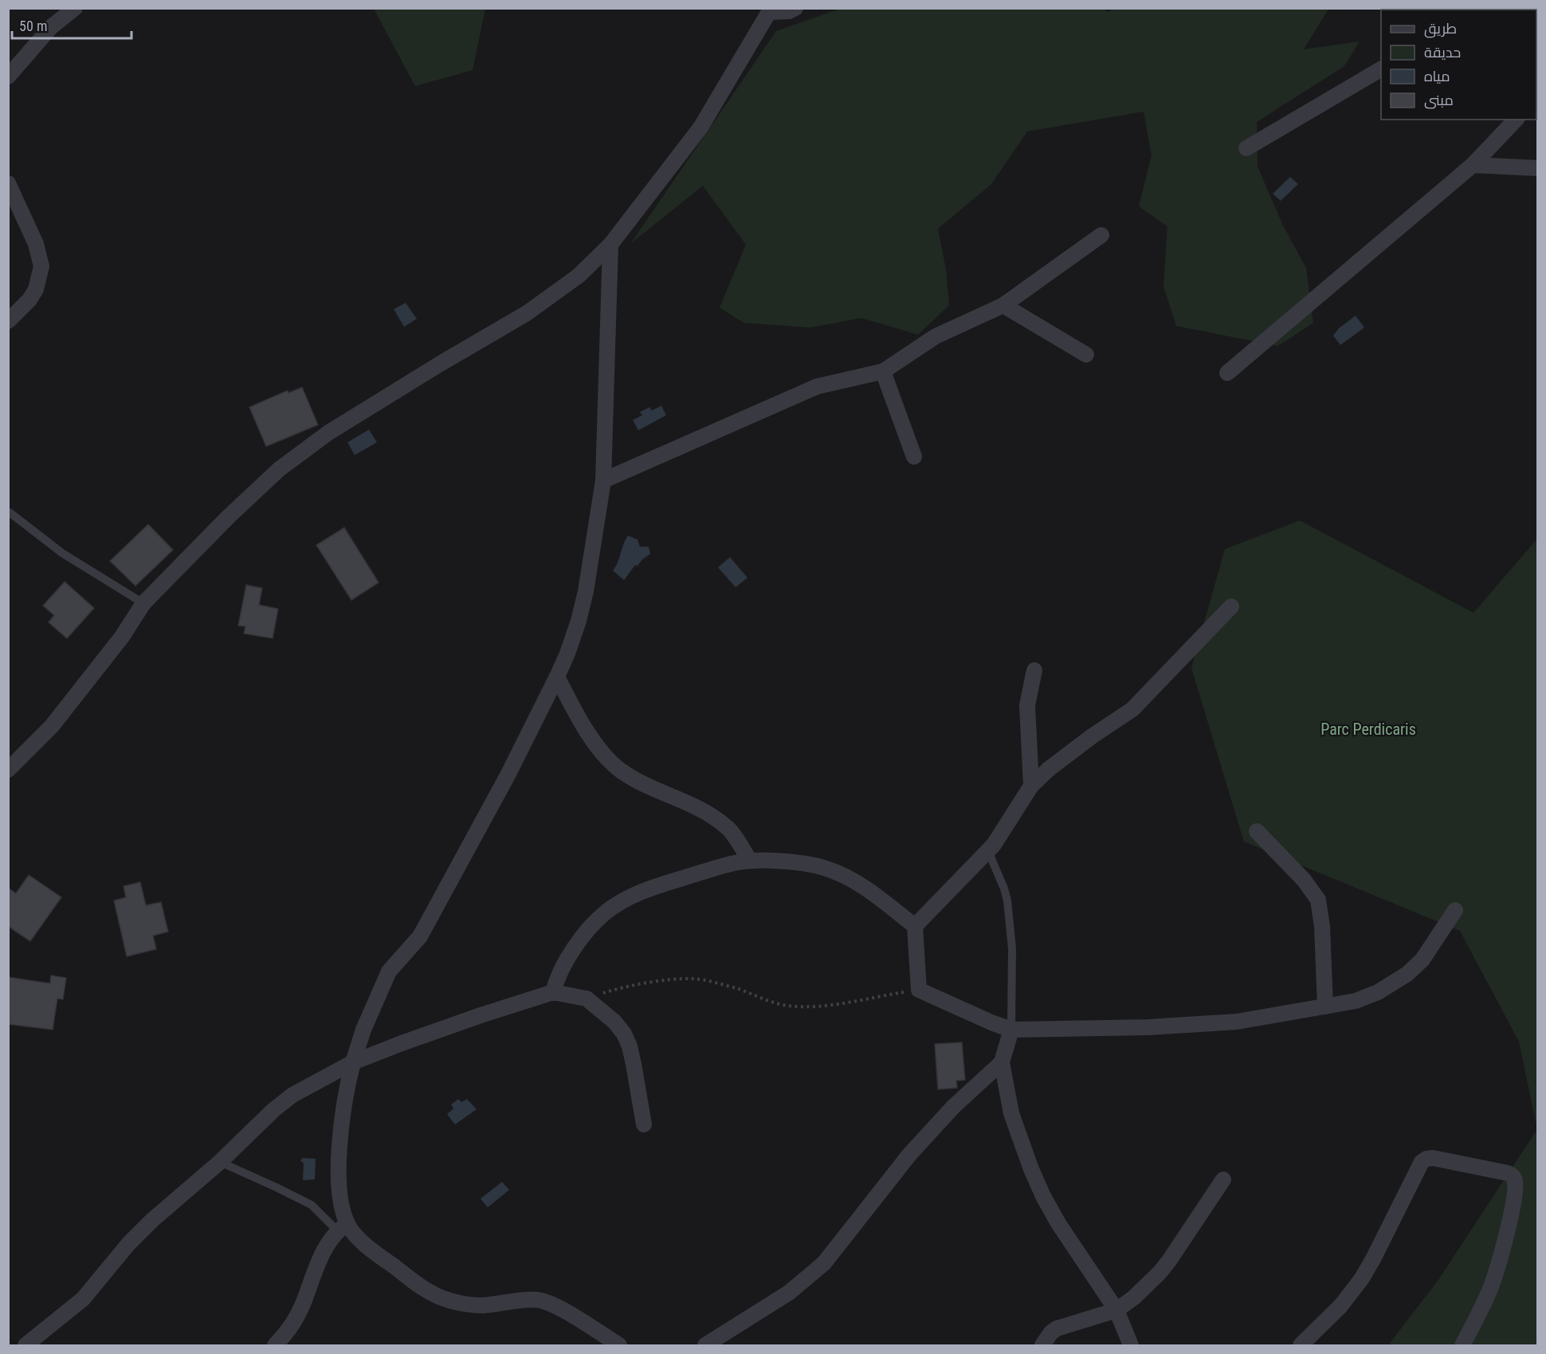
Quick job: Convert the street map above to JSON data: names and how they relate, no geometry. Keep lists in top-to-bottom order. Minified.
{"parks":["Parc Perdicaris"],"legend":["طريق","حديقة","مياه","مبنى"],"scale_bar":"50 m"}
